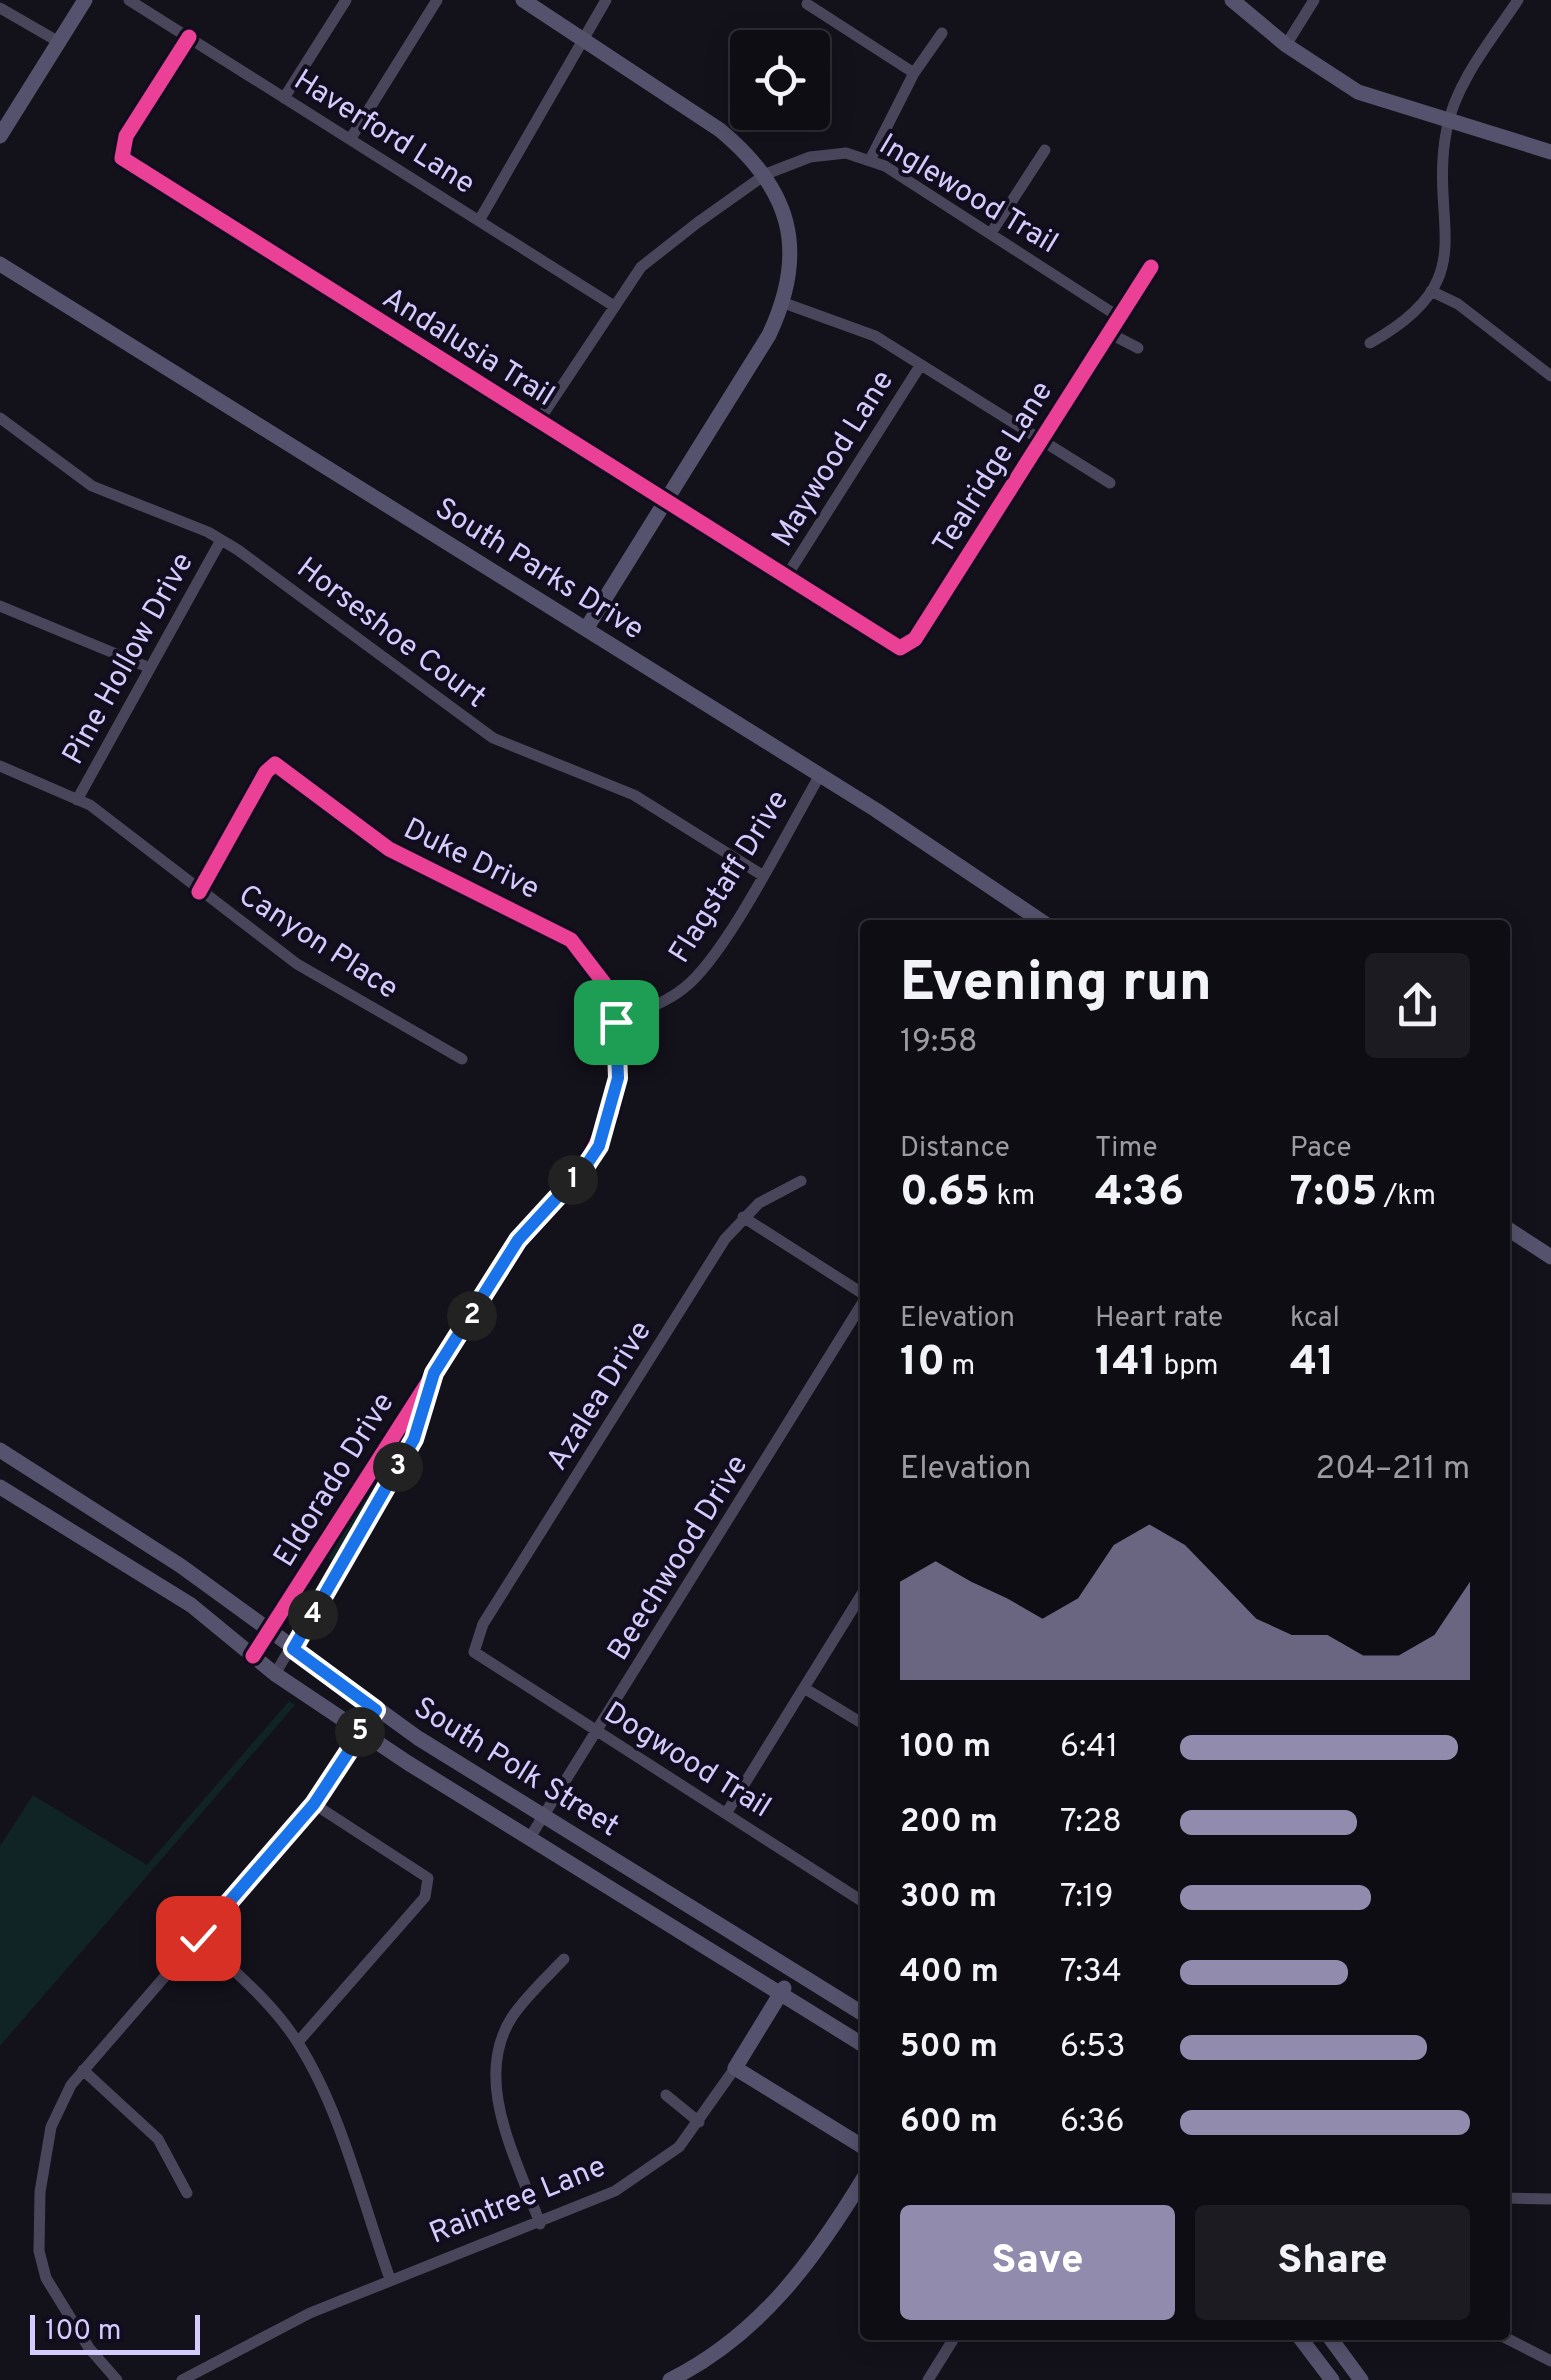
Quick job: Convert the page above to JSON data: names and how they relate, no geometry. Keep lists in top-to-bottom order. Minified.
{"streets":{"street":["Haverford Lane","Inglewood Trail","Andalusia Trail","Maywood Lane","Tealridge Lane","South Parks Drive","Horseshoe Court","Pine Hollow Drive","Duke Drive","Flagstaff Drive","Canyon Place","Azalea Drive","Eldorado Drive","Beechwood Drive","Dogwood Trail","South Polk Street","Raintree Lane"]},"crossings":[["Haverford Lane","Inglewood Trail"],["Haverford Lane","Andalusia Trail"],["Inglewood Trail","Andalusia Trail"],["Inglewood Trail","Tealridge Lane"],["Andalusia Trail","Maywood Lane"],["Andalusia Trail","Tealridge Lane"],["South Parks Drive","Flagstaff Drive"],["Horseshoe Court","Pine Hollow Drive"],["Horseshoe Court","Flagstaff Drive"],["Pine Hollow Drive","Canyon Place"],["Duke Drive","Flagstaff Drive"],["Duke Drive","Canyon Place"],["Duke Drive","Eldorado Drive"],["Flagstaff Drive","Eldorado Drive"],["Azalea Drive","Dogwood Trail"],["Eldorado Drive","South Polk Street"],["Beechwood Drive","Dogwood Trail"],["Beechwood Drive","South Polk Street"],["South Polk Street","Raintree Lane"]],"scale_bar":"100 m","page":{"heading":["Evening run","19:58"],"stats":[["Distance","0.65 km"],["Time","4:36"],["Pace","7:05 /km"],["Elevation","10 m"],["Heart rate","141 bpm"],["kcal","41"]],"pins":["1","2","3","4","5"],"chart":["Elevation","204–211 m"],"list":[{"name":"100 m","note":"6:41"},{"name":"200 m","note":"7:28"},{"name":"300 m","note":"7:19"},{"name":"400 m","note":"7:34"},{"name":"500 m","note":"6:53"},{"name":"600 m","note":"6:36"}],"buttons":["Save","Share"],"scale":"100 m"}}
